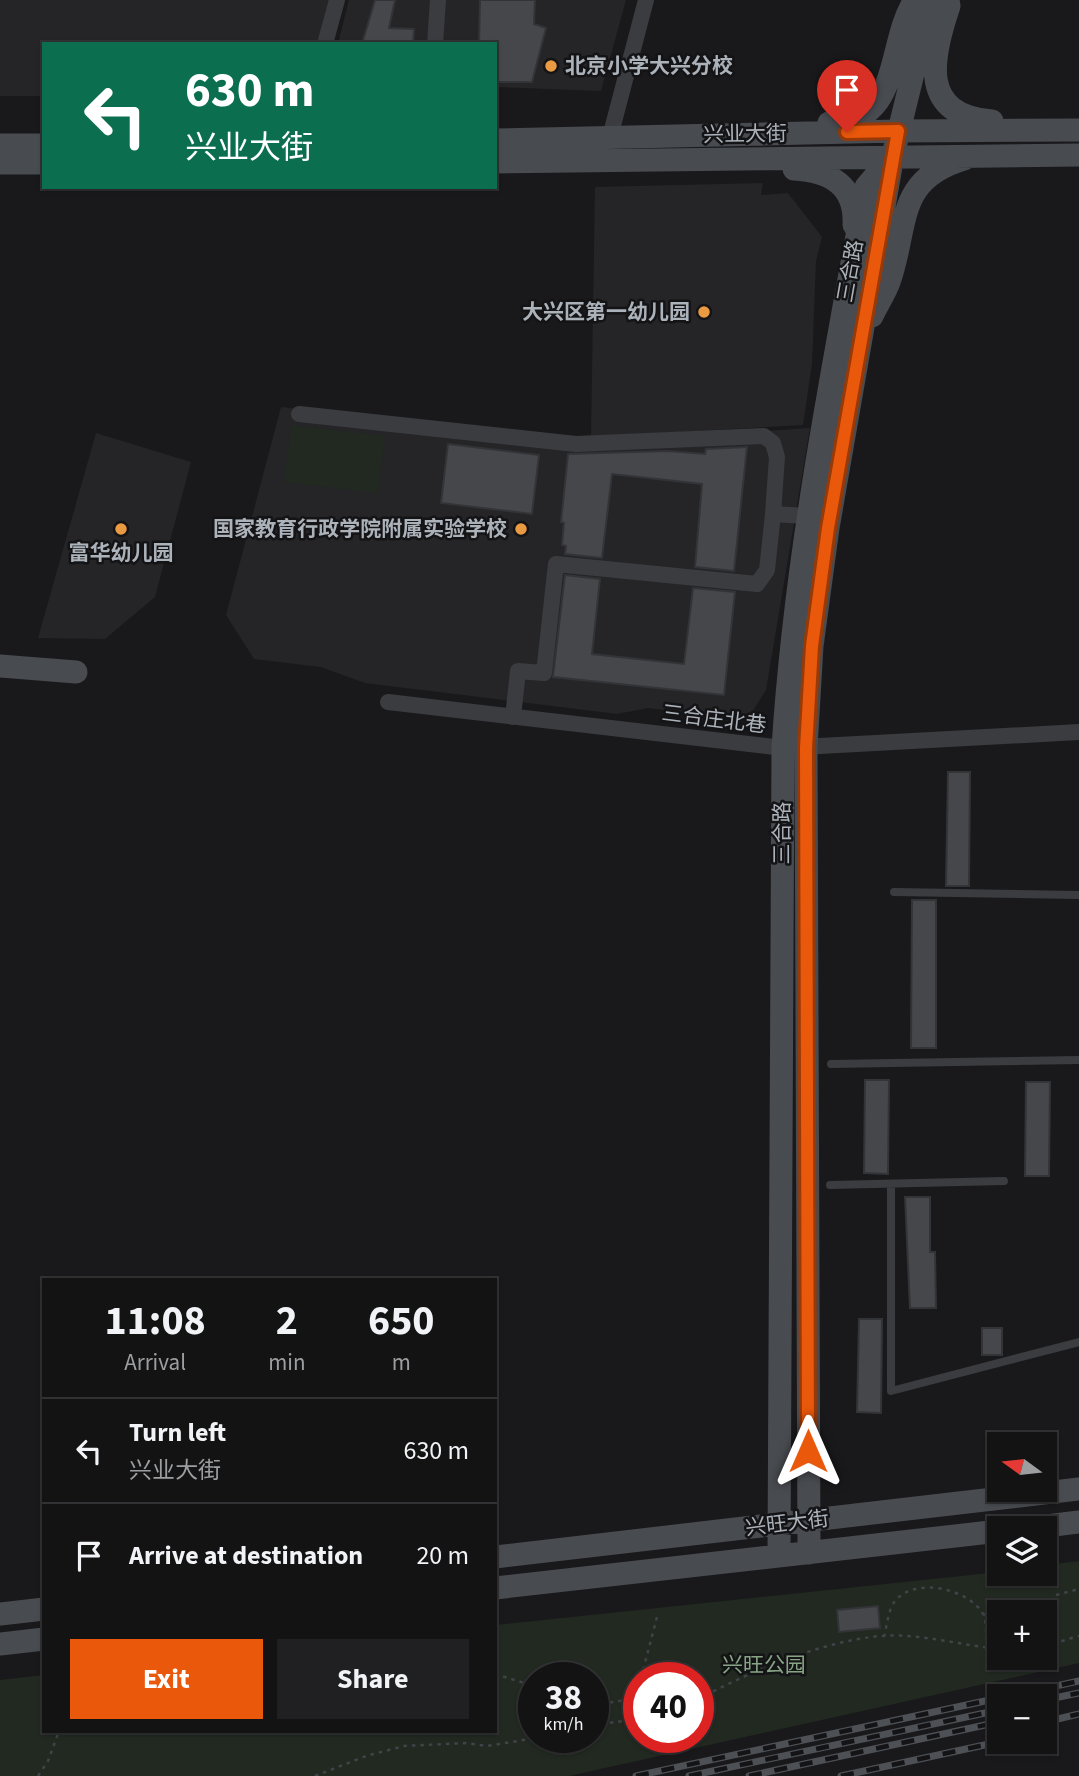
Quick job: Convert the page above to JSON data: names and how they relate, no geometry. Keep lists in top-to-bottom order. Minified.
{"streets":{"street":["兴业大街","三合路","三合庄北巷","兴旺大街"]},"crossings":[["兴业大街","三合路"],["三合路","三合庄北巷"],["三合路","兴旺大街"]],"parks":["兴旺公园"],"places":["北京小学大兴分校","大兴区第一幼儿园","富华幼儿园","国家教育行政学院附属实验学校"],"north":"left","page":{"turn":["630 m","兴业大街"],"eta":["11:08","Arrival","2","min","650","m"],"list":[{"name":"Turn left","note":"兴业大街","value":"630 m"},{"name":"Arrive at destination","value":"20 m"}],"map_buttons":["+","−"],"buttons":["Exit","Share"],"speed":"38 km/h","limit":"40"}}
